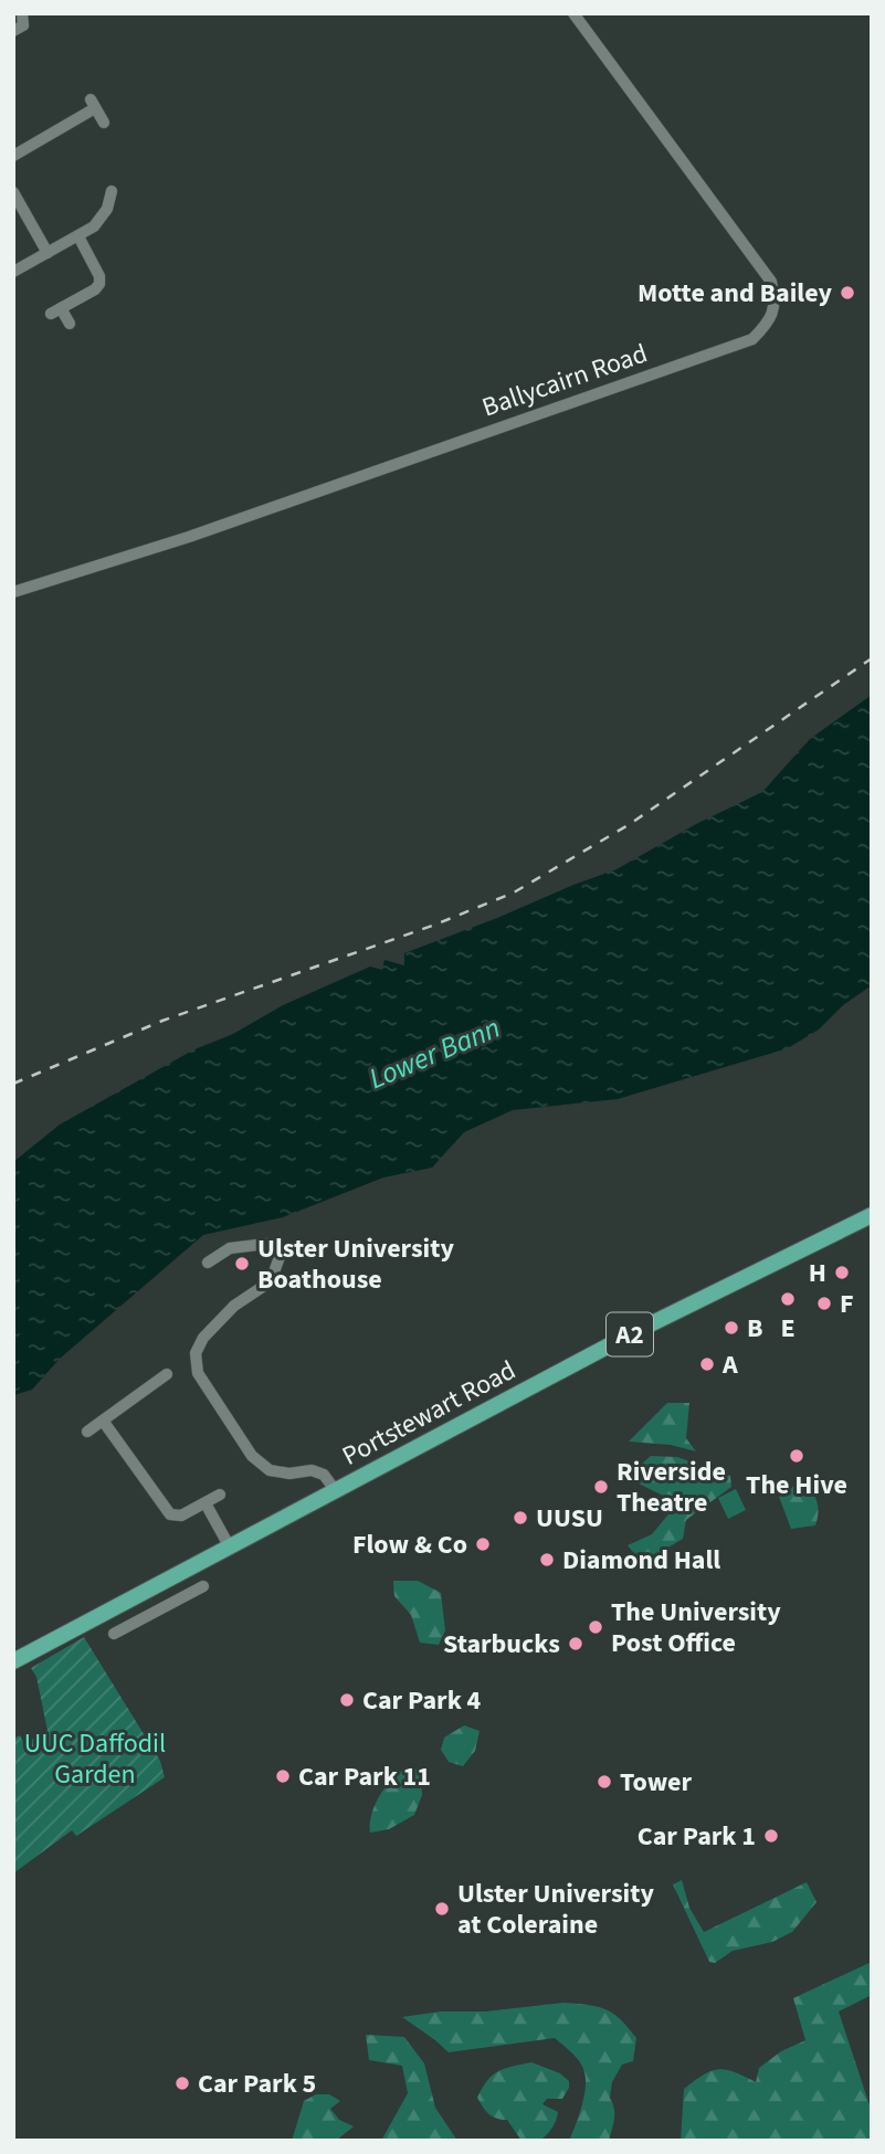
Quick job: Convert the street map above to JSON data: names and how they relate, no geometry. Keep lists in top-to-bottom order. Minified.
{"streets":{"main road":["A2","Portstewart Road"],"street":["Ballycairn Road"]},"water":["Lower Bann"],"parks":["UUC Daffodil Garden"],"places":["Motte and Bailey","Ulster University Boathouse","H","E","F","B","A","The Hive","Riverside Theatre","UUSU","Flow & Co","Diamond Hall","The University Post Office","Starbucks","Car Park 4","Car Park 11","Tower","Car Park 1","Ulster University at Coleraine","Car Park 5"]}
